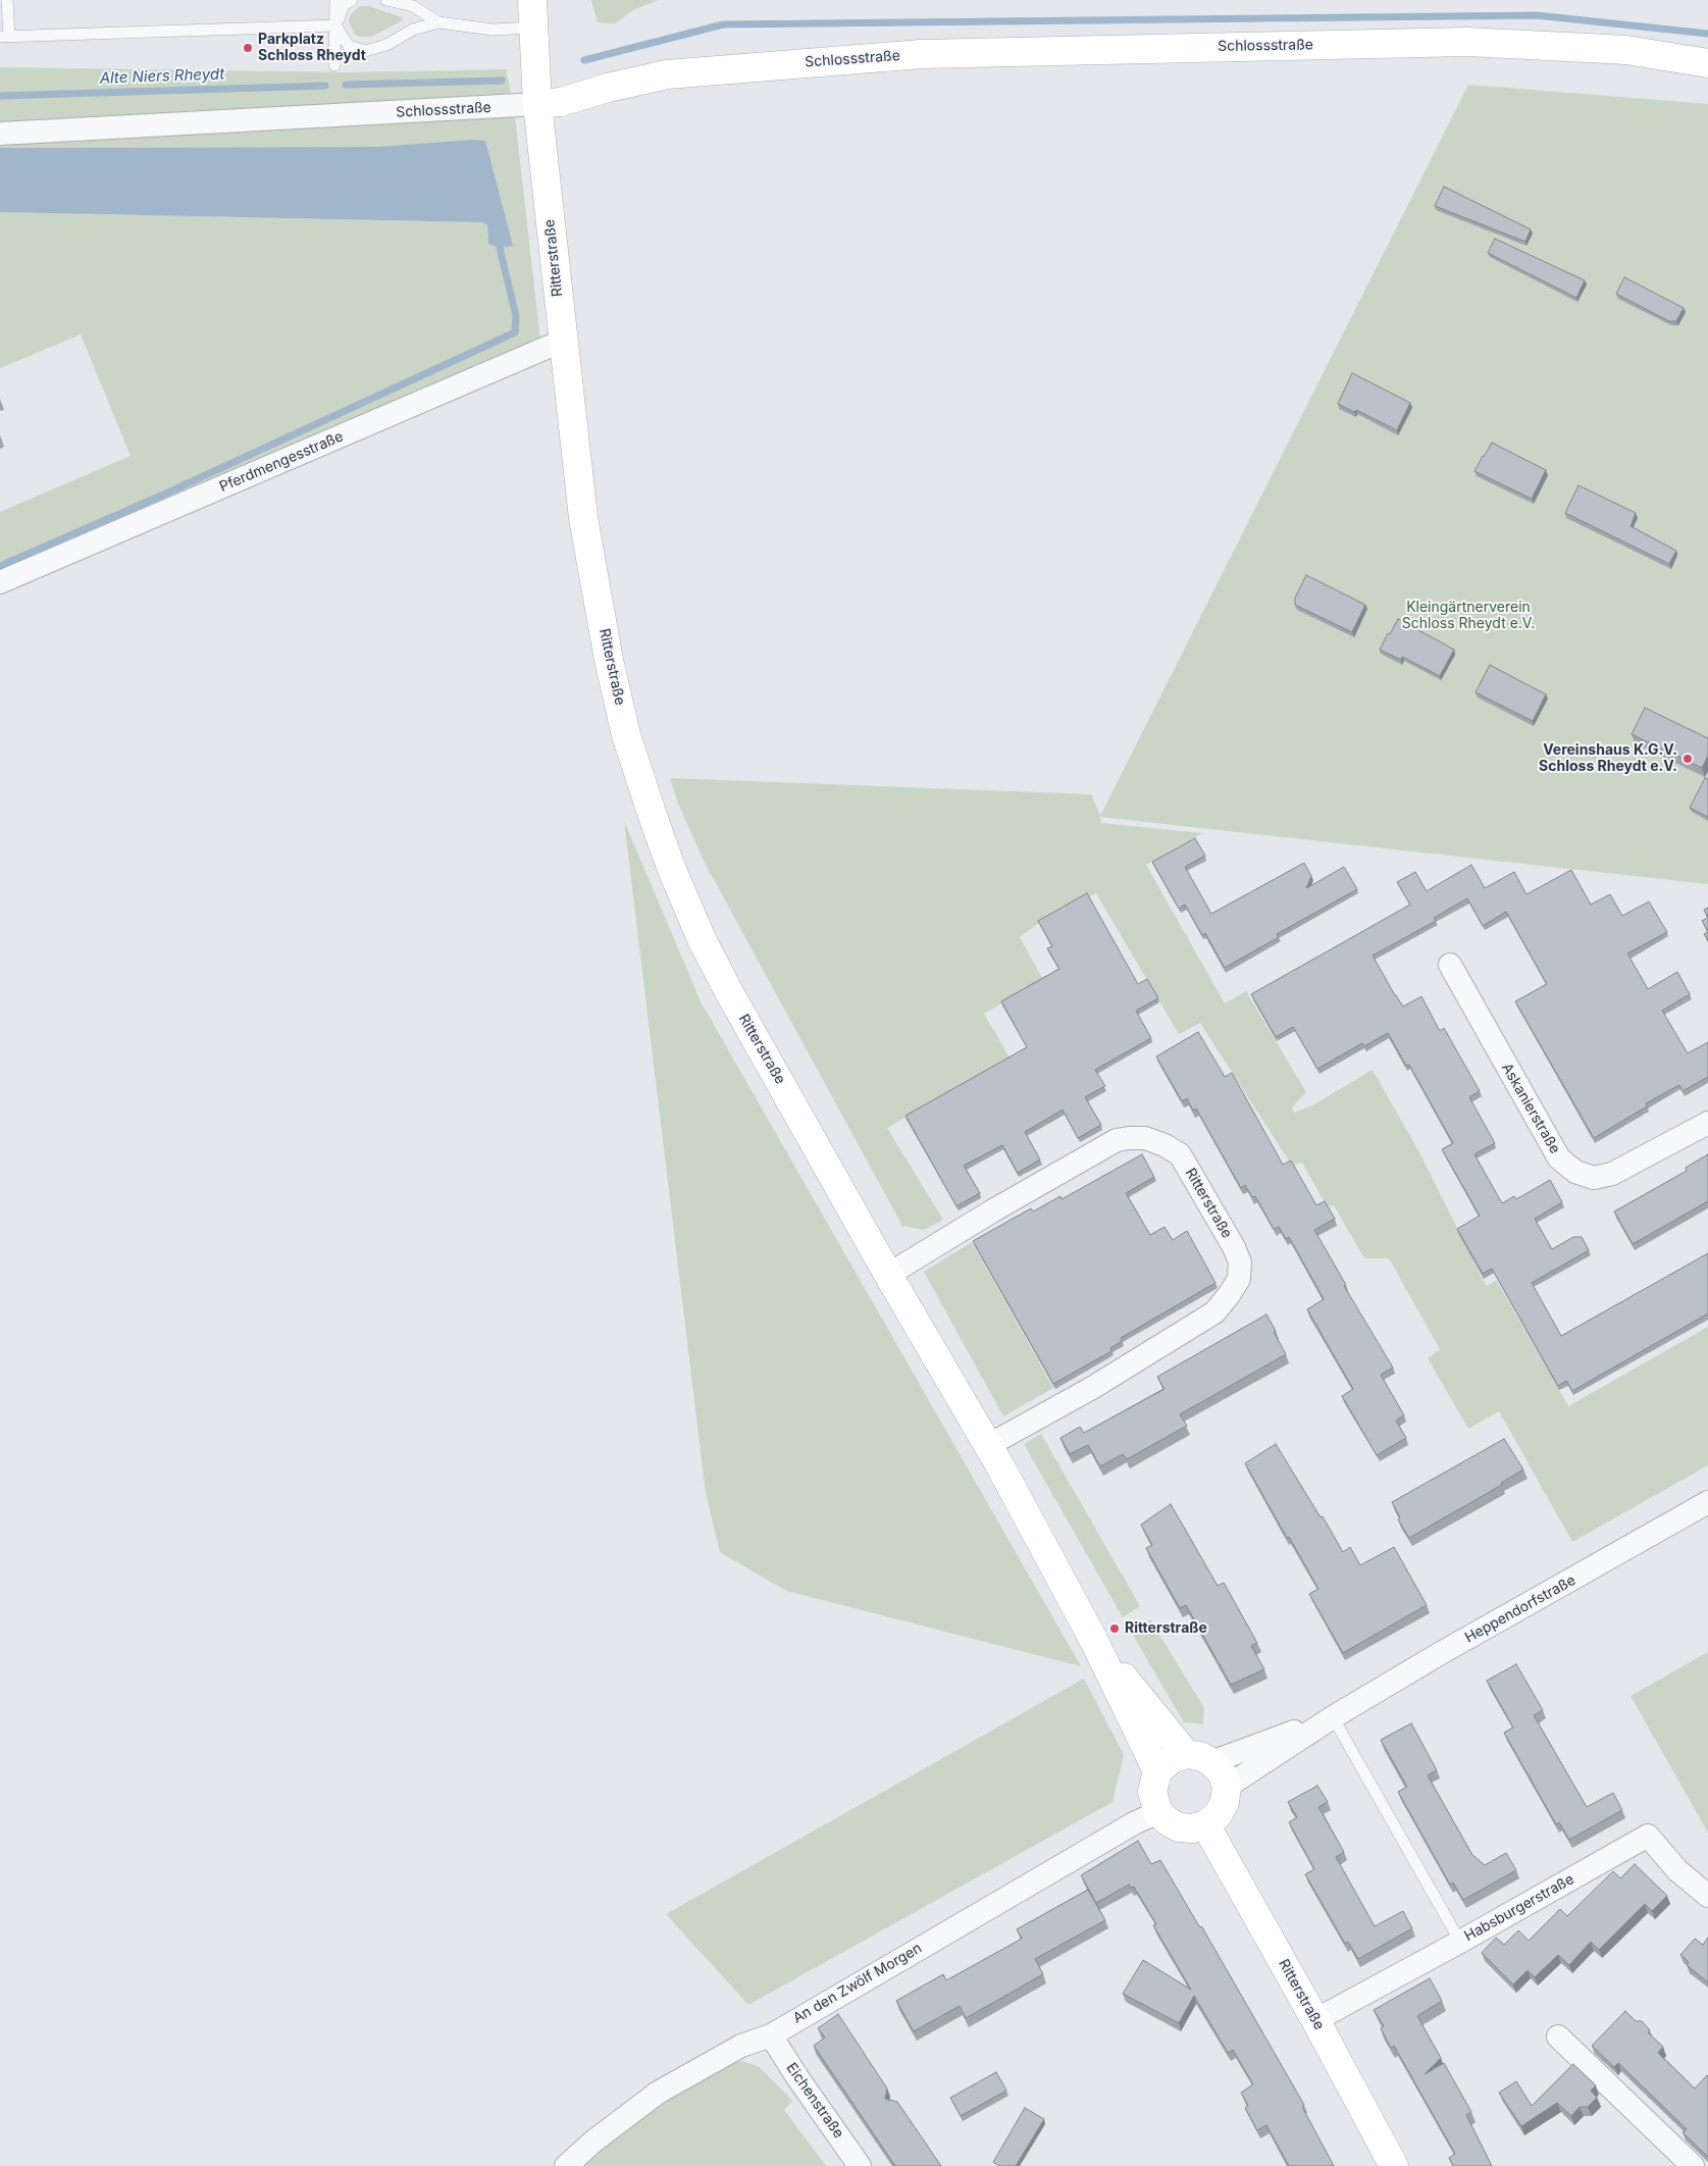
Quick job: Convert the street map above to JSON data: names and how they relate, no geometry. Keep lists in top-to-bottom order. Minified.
{"streets":{"main road":["Schlossstraße","Ritterstraße"],"street":["Pferdmengesstraße","Askanierstraße","Heppendorfstraße","Habsburgerstraße","An den Zwölf Morgen","Eichenstraße"]},"crossings":[["Schlossstraße","Ritterstraße"],["Ritterstraße","Pferdmengesstraße"],["Ritterstraße","Heppendorfstraße"],["Ritterstraße","Habsburgerstraße"],["Ritterstraße","An den Zwölf Morgen"],["Heppendorfstraße","An den Zwölf Morgen"],["An den Zwölf Morgen","Eichenstraße"]],"water":["Alte Niers Rheydt"],"parks":["Kleingärtnerverein Schloss Rheydt e.V."],"places":["Parkplatz Schloss Rheydt","Vereinshaus K.G.V. Schloss Rheydt e.V.","Ritterstraße"]}
